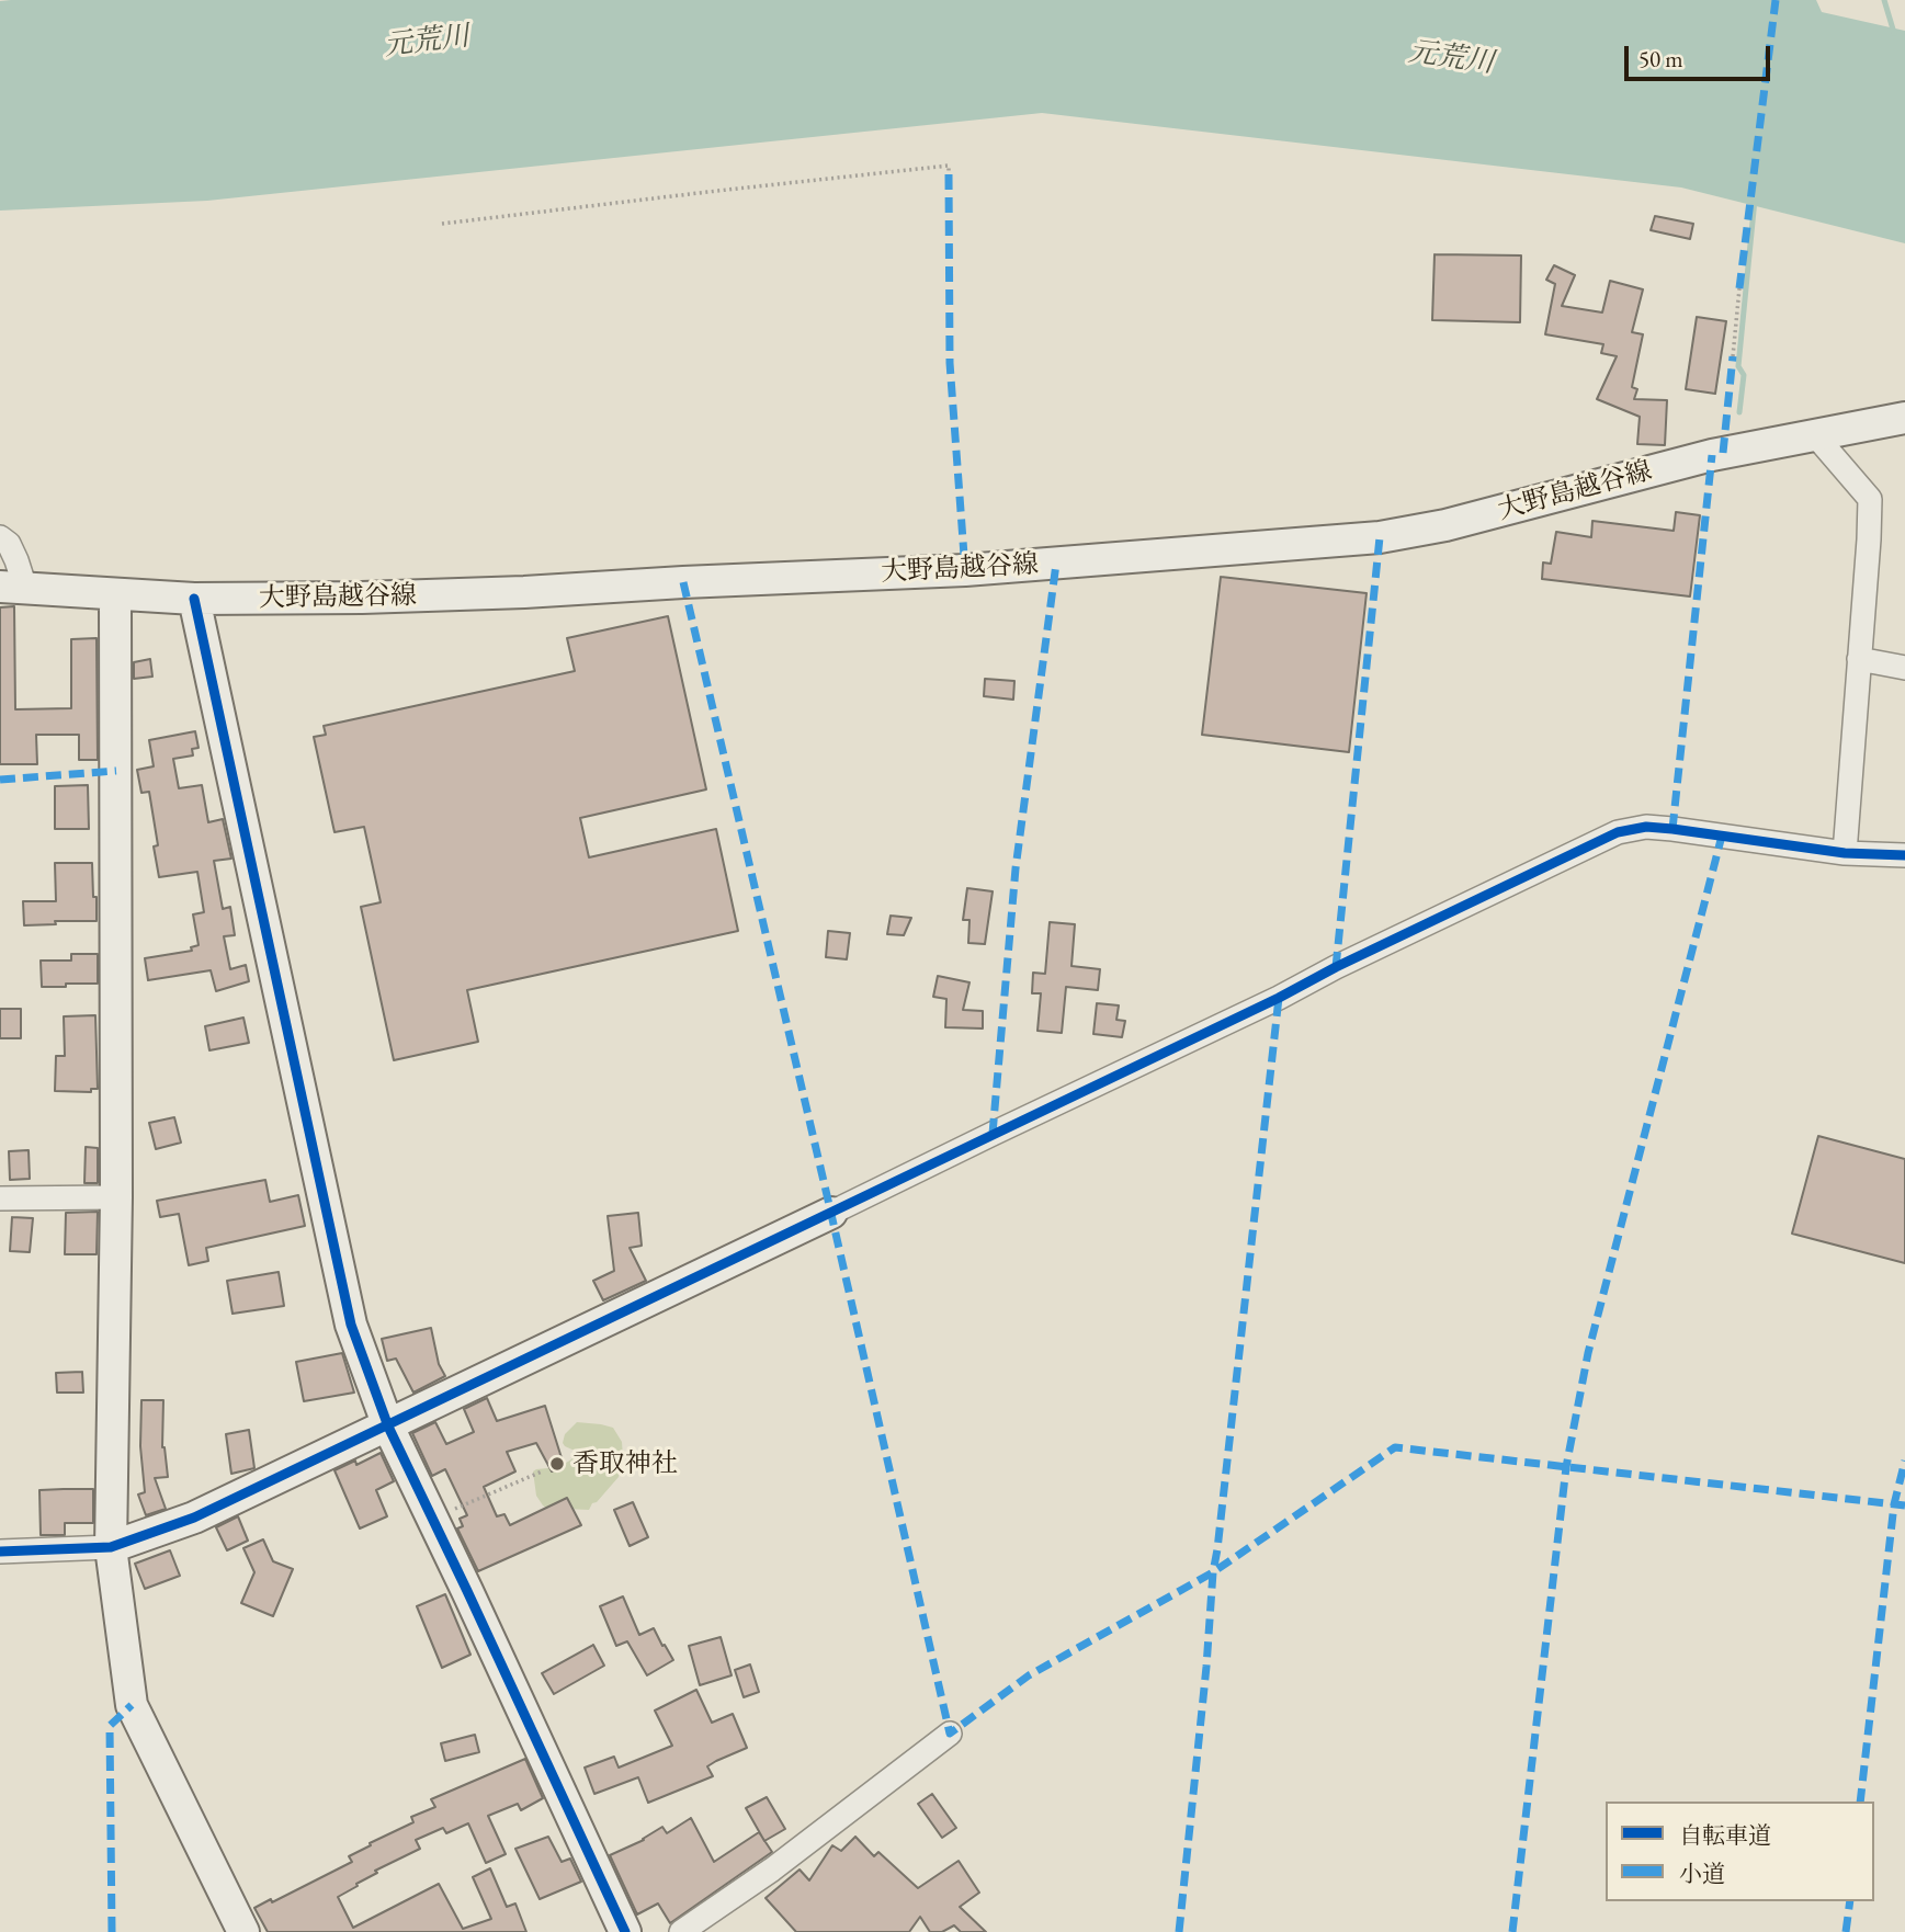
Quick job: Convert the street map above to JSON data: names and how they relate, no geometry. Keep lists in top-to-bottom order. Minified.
{"streets":{"street":["大野島越谷線"]},"water":["元荒川"],"places":["香取神社"],"legend":["自転車道","小道"],"scale_bar":"50 m"}
